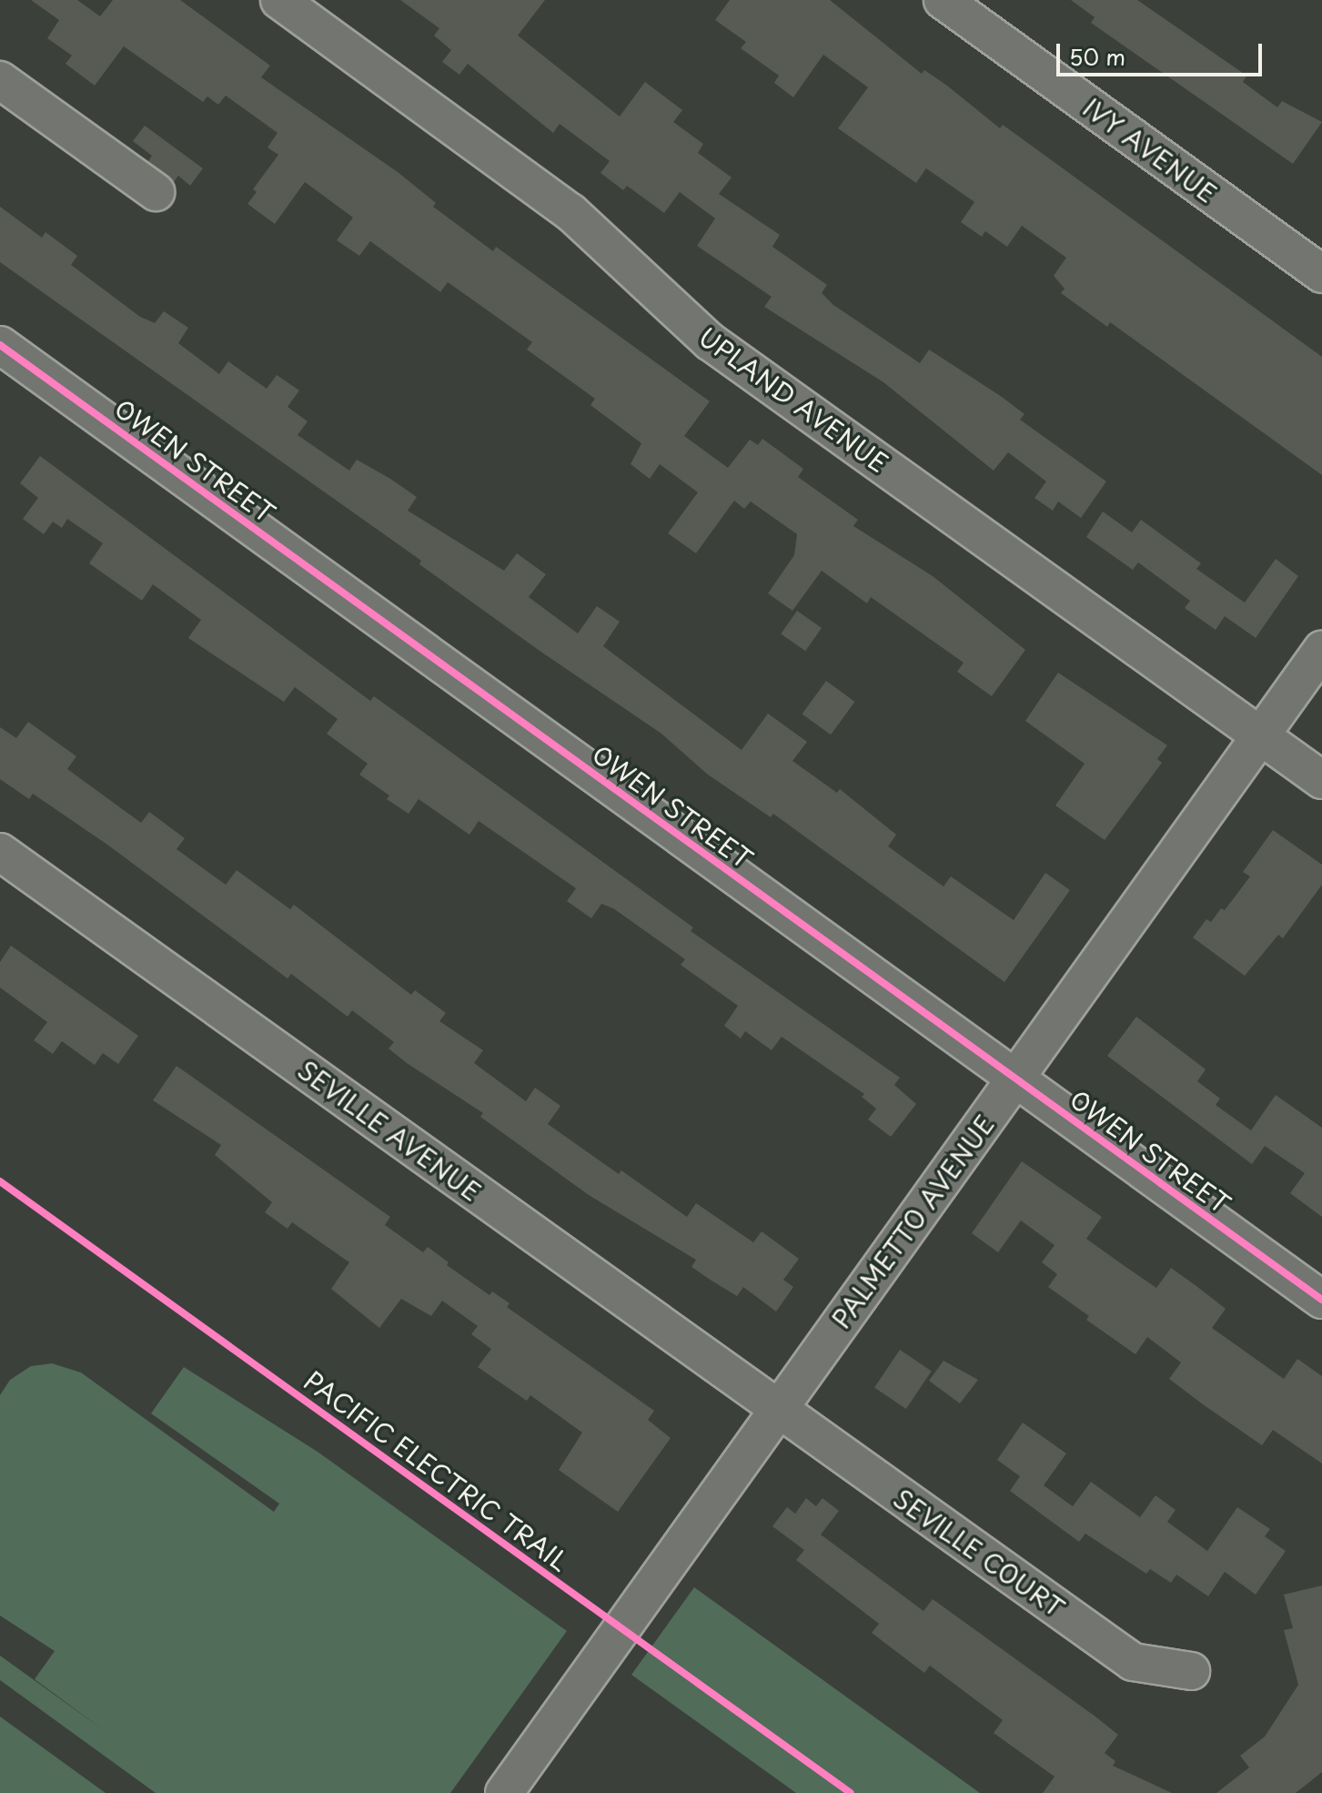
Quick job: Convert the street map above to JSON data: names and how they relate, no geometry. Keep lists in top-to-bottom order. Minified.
{"streets":{"street":["IVY AVENUE","UPLAND AVENUE","OWEN STREET","SEVILLE AVENUE","PALMETTO AVENUE","SEVILLE COURT"],"cycle path":["PACIFIC ELECTRIC TRAIL"]},"crossings":[["UPLAND AVENUE","PALMETTO AVENUE"],["OWEN STREET","PALMETTO AVENUE"],["SEVILLE AVENUE","PALMETTO AVENUE"],["SEVILLE AVENUE","SEVILLE COURT"],["PALMETTO AVENUE","SEVILLE COURT"]],"scale_bar":"50 m"}
